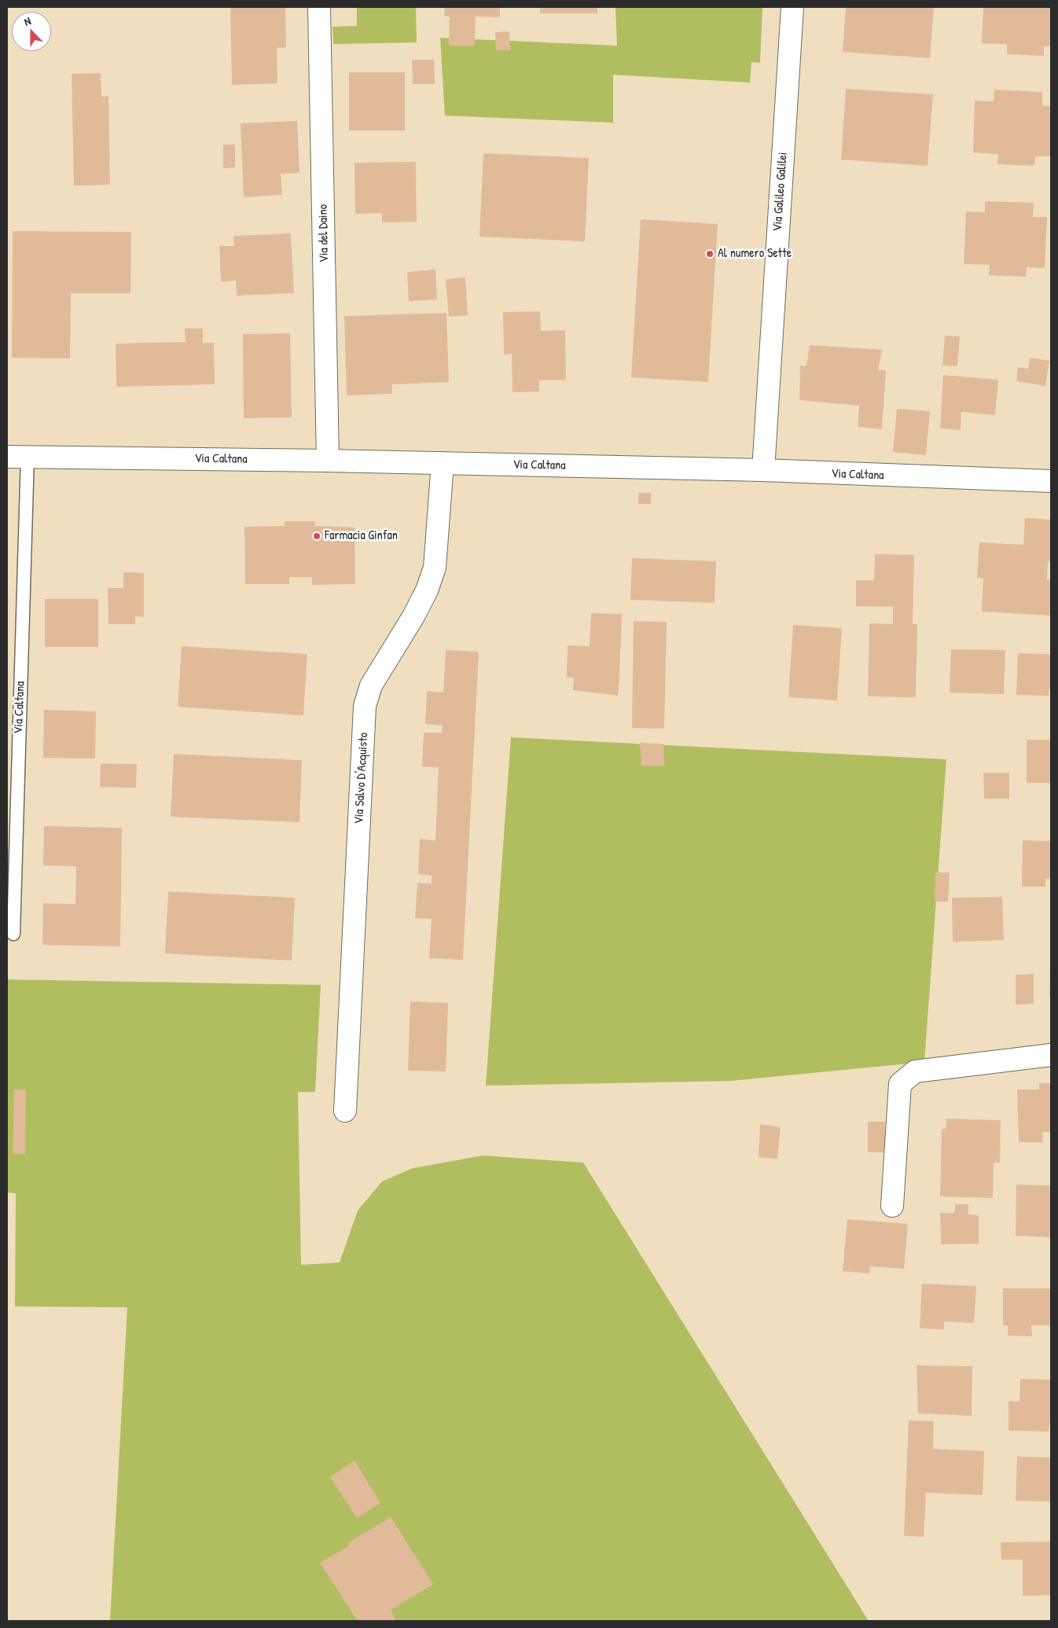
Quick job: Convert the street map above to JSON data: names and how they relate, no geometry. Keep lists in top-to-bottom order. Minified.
{"streets":{"street":["Via Galileo Galilei","Via del Daino","Via Caltana","Via Salvo D'Acquisto"]},"crossings":[["Via Galileo Galilei","Via Caltana"],["Via del Daino","Via Caltana"],["Via Caltana","Via Salvo D'Acquisto"]],"places":["Al numero Sette","Farmacia Ginfan"],"north":"top"}
